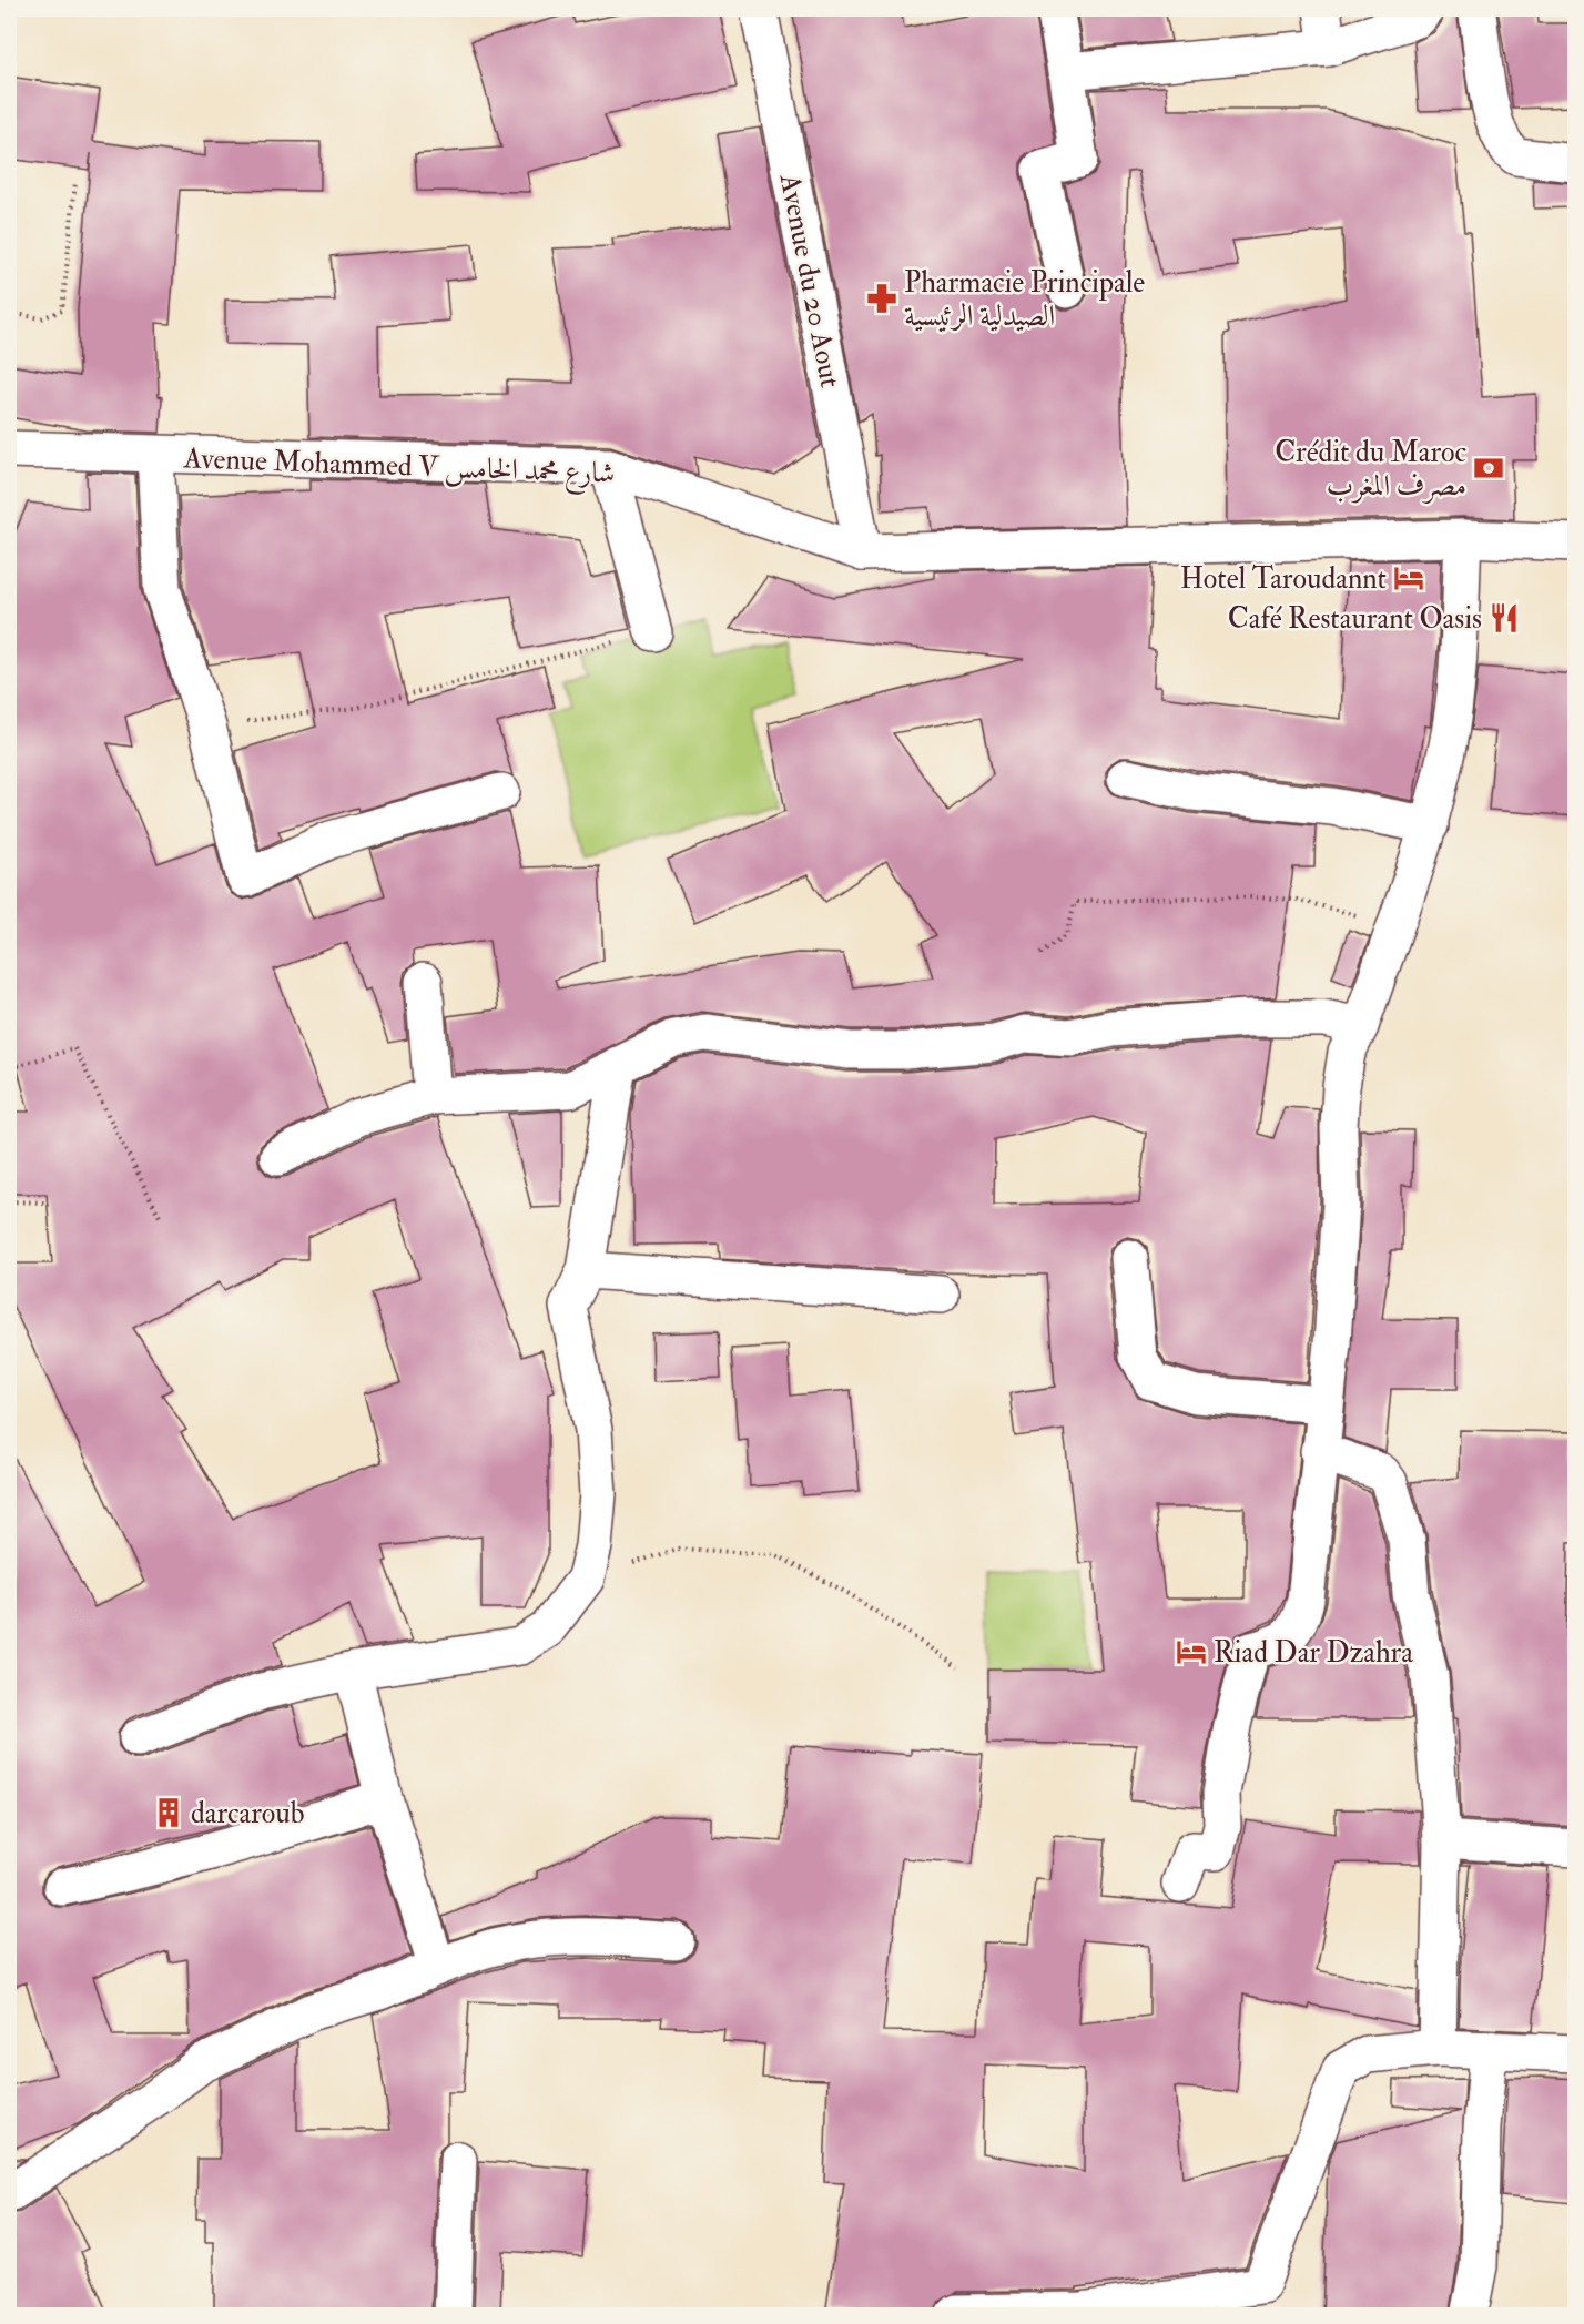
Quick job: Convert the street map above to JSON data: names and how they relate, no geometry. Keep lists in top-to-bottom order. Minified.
{"streets":{"street":["Avenue du 20 Aout","Avenue Mohammed V شارع محمد الخامس"]},"crossings":[["Avenue du 20 Aout","Avenue Mohammed V شارع محمد الخامس"]],"places":{"pharmacy":["Pharmacie Principale الصيدلية الرئيسية"],"bank":["Crédit du Maroc مصرف المغرب"],"hotel":["Hotel Taroudannt","Riad Dar Dzahra"],"restaurant":["Café Restaurant Oasis"],"building":["darcaroub"]}}
